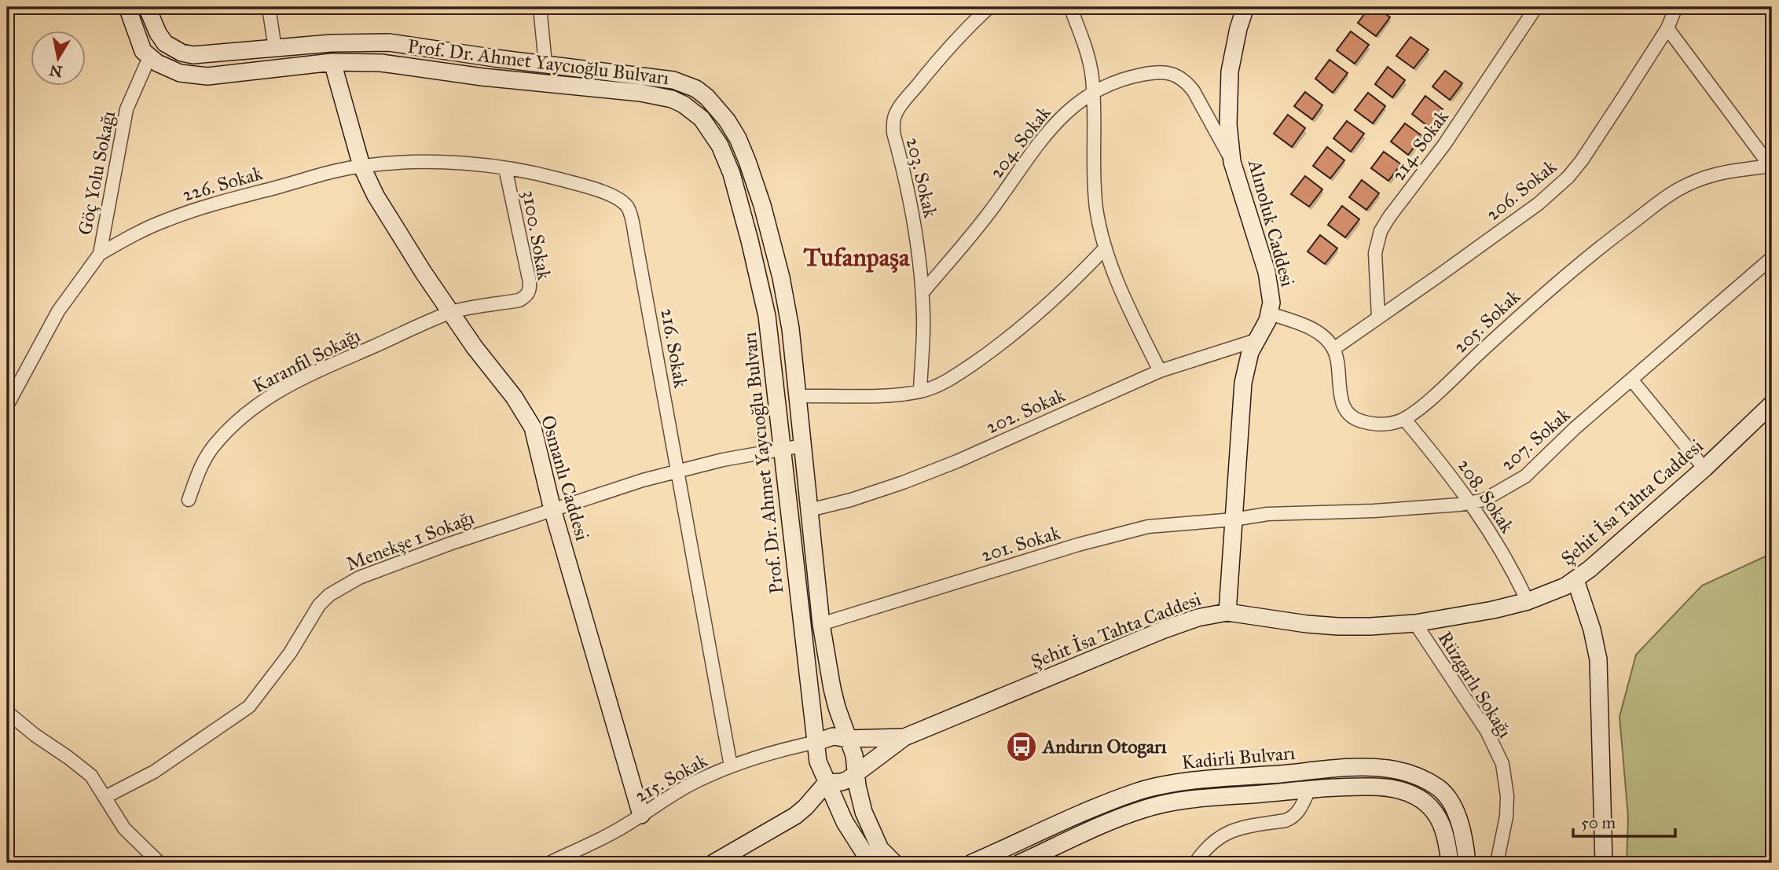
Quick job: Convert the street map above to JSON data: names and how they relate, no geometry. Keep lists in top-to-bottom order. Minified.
{"streets":{"main road":["Prof. Dr. Ahmet Yaycıoğlu Bulvarı","Alınoluk Caddesi","Osmanlı Caddesi","Şehit İsa Tahta Caddesi","Kadirli Bulvarı"],"street":["204. Sokak","214. Sokak","Göç Yolu Sokağı","203. Sokak","226. Sokak","206. Sokak","3100. Sokak","205. Sokak","216. Sokak","Karanfil Sokağı","202. Sokak","207. Sokak","208. Sokak","Menekşe 1 Sokağı","201. Sokak","Rüzgarlı Sokağı","215. Sokak"]},"crossings":[["Prof. Dr. Ahmet Yaycıoğlu Bulvarı","Göç Yolu Sokağı"],["Prof. Dr. Ahmet Yaycıoğlu Bulvarı","202. Sokak"],["Prof. Dr. Ahmet Yaycıoğlu Bulvarı","Osmanlı Caddesi"],["Prof. Dr. Ahmet Yaycıoğlu Bulvarı","Şehit İsa Tahta Caddesi"],["Prof. Dr. Ahmet Yaycıoğlu Bulvarı","Menekşe 1 Sokağı"],["Prof. Dr. Ahmet Yaycıoğlu Bulvarı","201. Sokak"],["Prof. Dr. Ahmet Yaycıoğlu Bulvarı","215. Sokak"],["204. Sokak","203. Sokak"],["204. Sokak","Alınoluk Caddesi"],["214. Sokak","206. Sokak"],["Göç Yolu Sokağı","226. Sokak"],["226. Sokak","216. Sokak"],["226. Sokak","Osmanlı Caddesi"],["206. Sokak","205. Sokak"],["Alınoluk Caddesi","202. Sokak"],["Alınoluk Caddesi","207. Sokak"],["Alınoluk Caddesi","Şehit İsa Tahta Caddesi"],["Alınoluk Caddesi","201. Sokak"],["3100. Sokak","216. Sokak"],["3100. Sokak","Karanfil Sokağı"],["3100. Sokak","Osmanlı Caddesi"],["205. Sokak","208. Sokak"],["216. Sokak","Osmanlı Caddesi"],["216. Sokak","Menekşe 1 Sokağı"],["216. Sokak","215. Sokak"],["Karanfil Sokağı","Osmanlı Caddesi"],["207. Sokak","208. Sokak"],["207. Sokak","201. Sokak"],["Osmanlı Caddesi","Menekşe 1 Sokağı"],["Osmanlı Caddesi","215. Sokak"],["208. Sokak","Şehit İsa Tahta Caddesi"],["Şehit İsa Tahta Caddesi","Rüzgarlı Sokağı"],["Şehit İsa Tahta Caddesi","215. Sokak"]],"districts":["Tufanpaşa"],"places":{"bus stop":["Andırın Otogarı"]},"scale_bar":"50 m","north":"bottom"}
